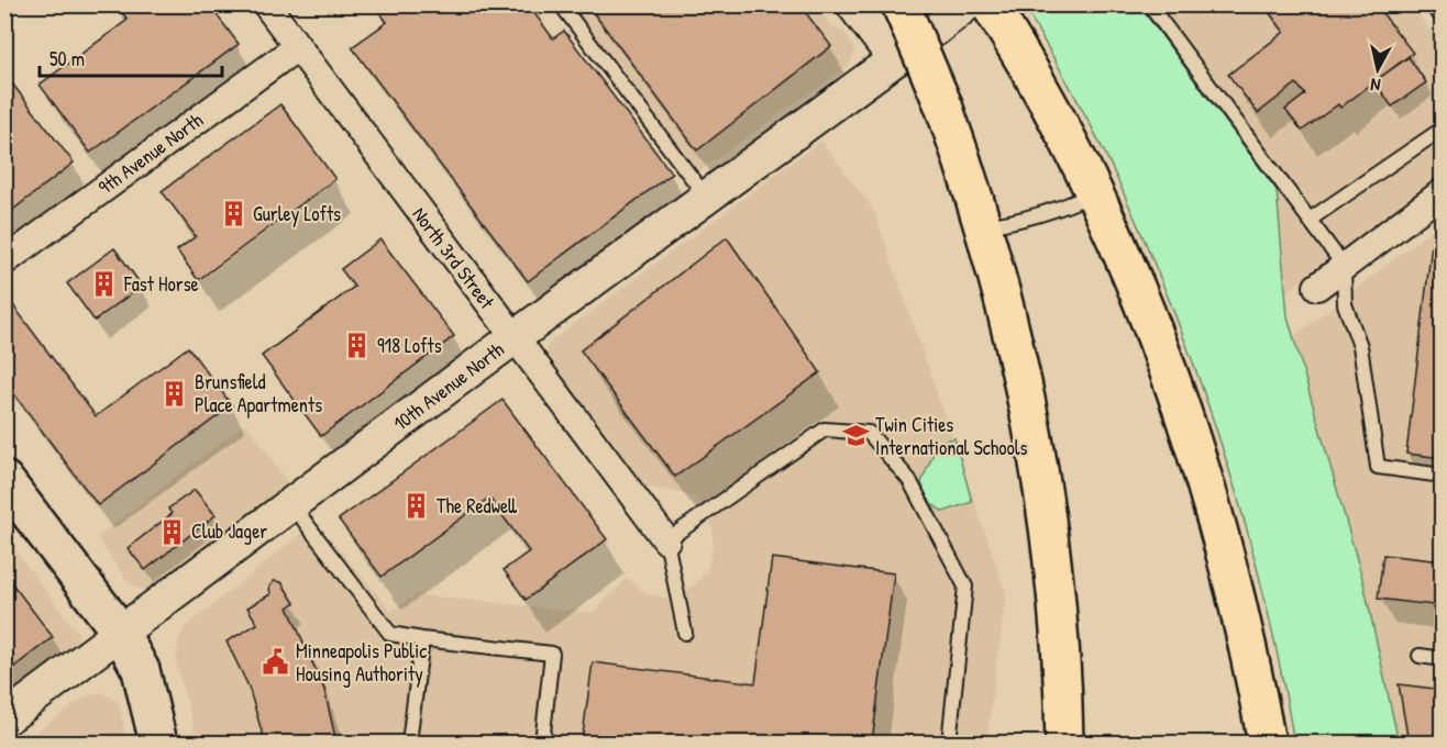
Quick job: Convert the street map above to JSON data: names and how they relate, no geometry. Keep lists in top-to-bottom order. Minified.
{"streets":{"street":["9th Avenue North","North 3rd Street","10th Avenue North"]},"crossings":[["9th Avenue North","North 3rd Street"],["North 3rd Street","10th Avenue North"]],"places":{"building":["Gurley Lofts","Fast Horse","918 Lofts","Brunsfield Place Apartments","The Redwell","Club Jager"],"school or university":["Twin Cities International Schools"],"public building":["Minneapolis Public Housing Authority"]},"scale_bar":"50 m","north":"bottom"}
